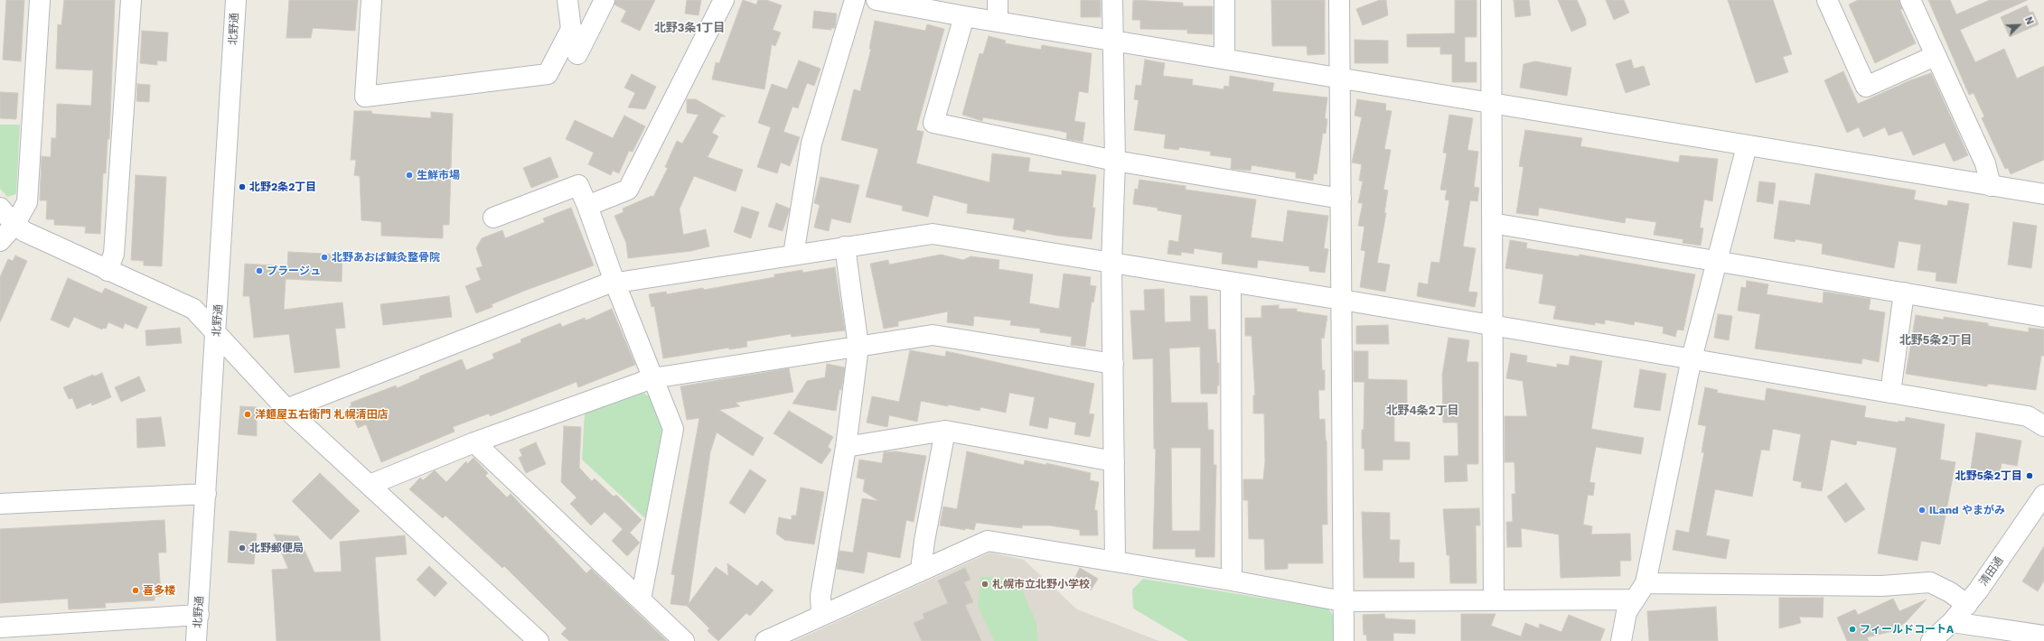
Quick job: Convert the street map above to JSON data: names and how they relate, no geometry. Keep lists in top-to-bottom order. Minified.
{"streets":{"street":["北野通","清田通"]},"districts":["北野3条1丁目","北野5条2丁目","北野4条2丁目"],"places":["生鮮市場","北野2条2丁目","北野あおば鍼灸整骨院","プラージュ","洋麺屋五右衛門 札幌清田店","北野5条2丁目","iLand やまがみ","北野郵便局","札幌市立北野小学校","喜多楼","フィールドコートA"],"north":"top right"}
